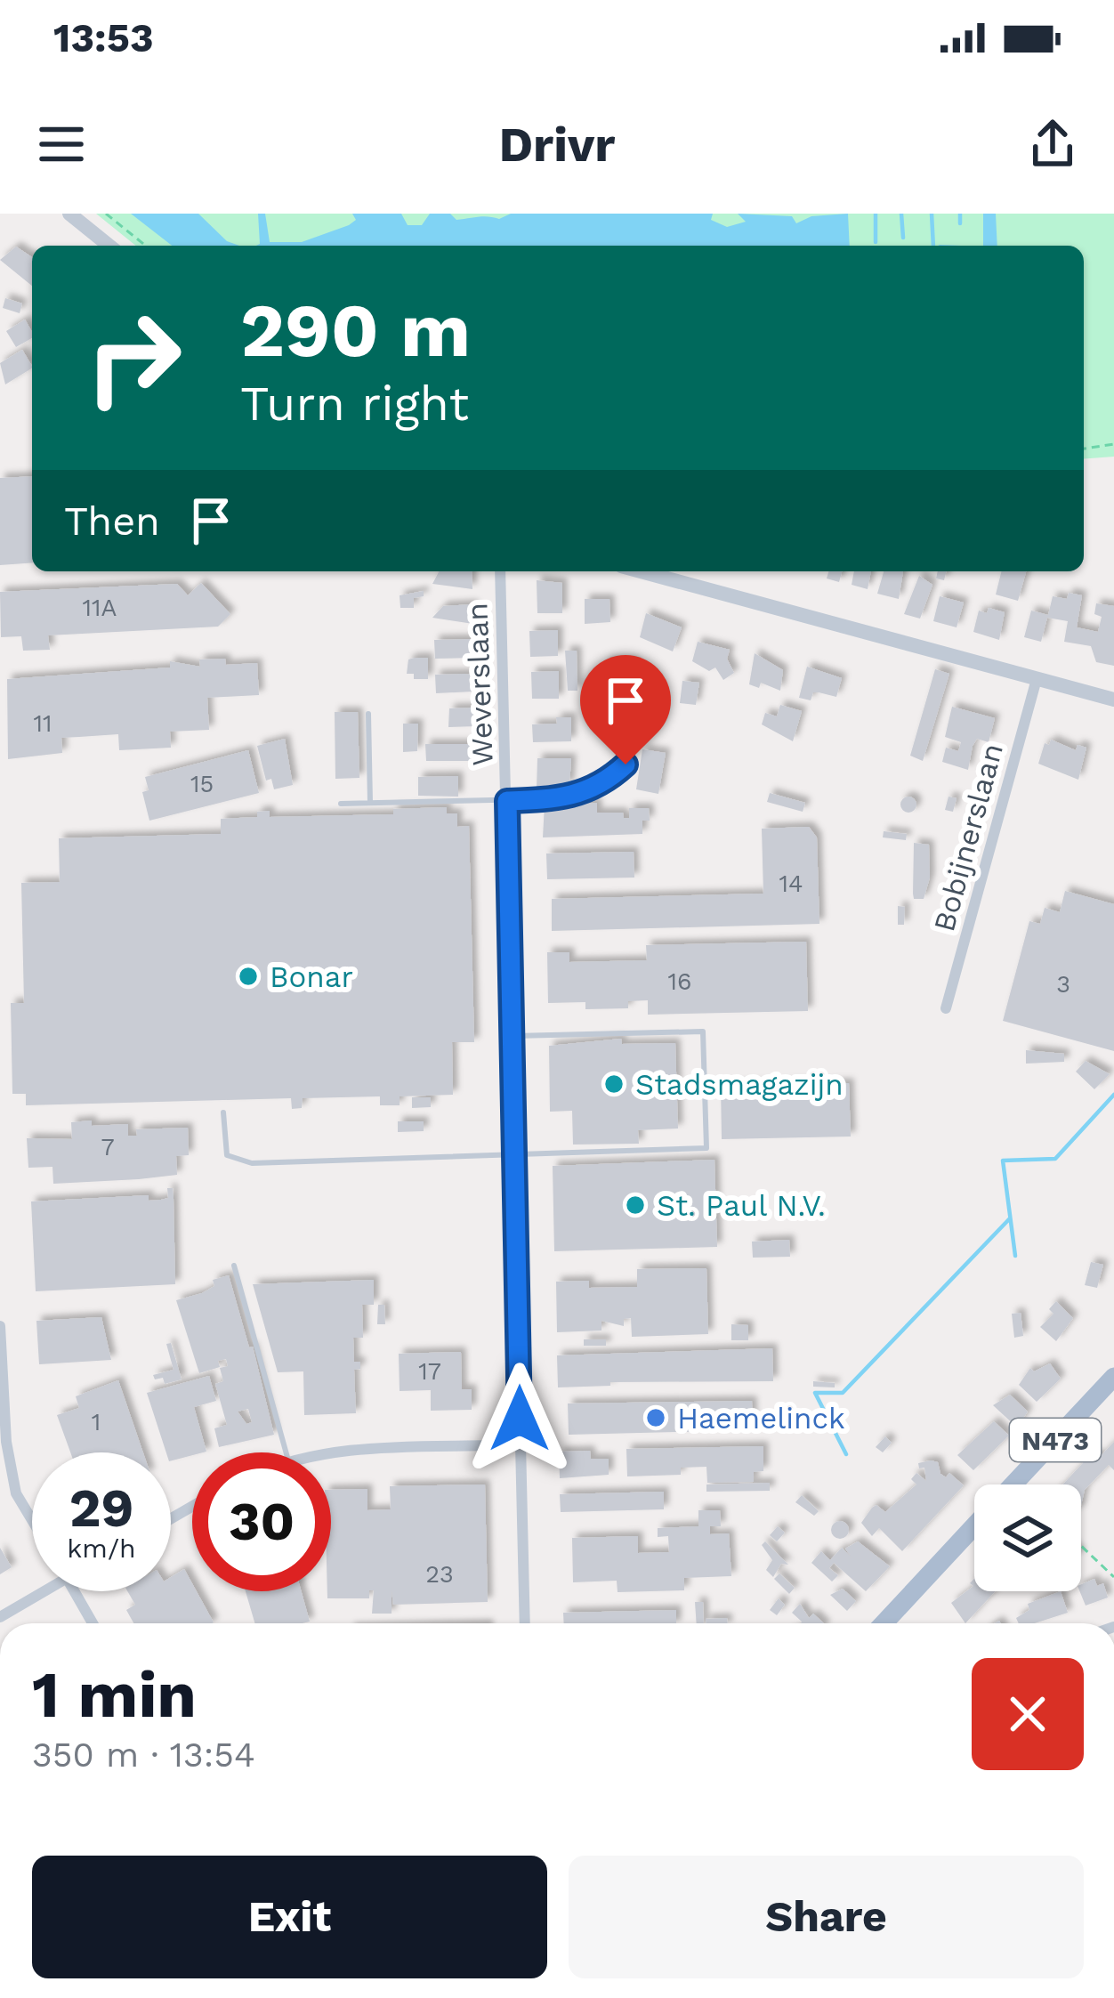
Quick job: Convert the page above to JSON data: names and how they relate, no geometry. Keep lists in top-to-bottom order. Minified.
{"streets":{"main road":["N473"],"street":["Weverslaan","Bobijnerslaan"]},"places":["Bonar","Stadsmagazijn","St. Paul N.V.","Haemelinck"],"house_numbers":["11A","11","15","14","16","3","7","17","1","23"],"page":{"status":"13:53","header":"Drivr","turn":["290 m","Turn right"],"then":"Then","speed":"29 km/h","limit":"30","heading":["1 min","350 m · 13:54"],"buttons":["Exit","Share"]}}
